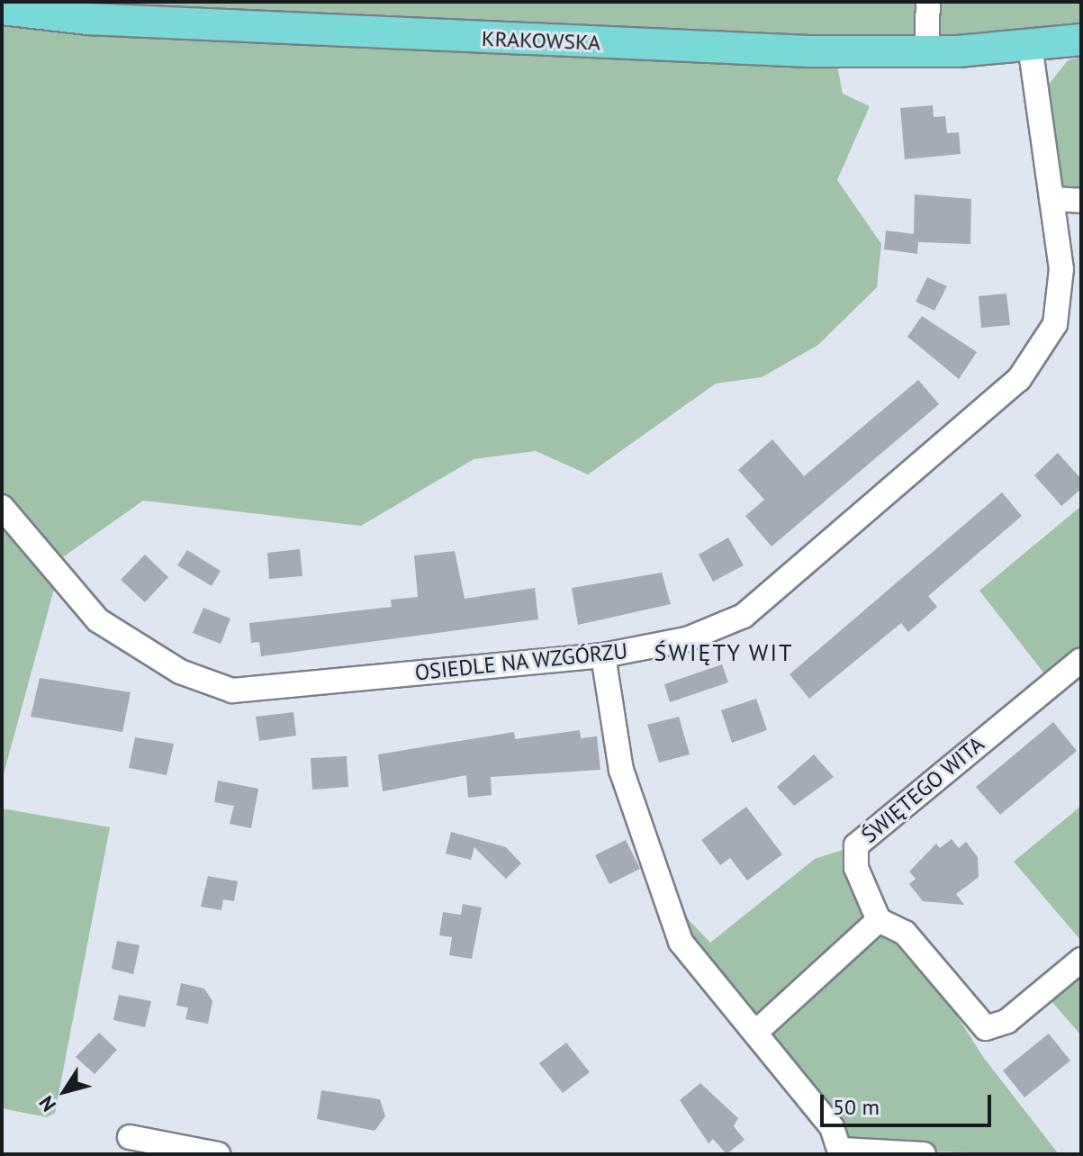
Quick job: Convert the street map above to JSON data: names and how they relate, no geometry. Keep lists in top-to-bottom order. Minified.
{"streets":{"main road":["KRAKOWSKA"],"street":["OSIEDLE NA WZGÓRZU","ŚWIĘTEGO WITA"]},"crossings":[["KRAKOWSKA","OSIEDLE NA WZGÓRZU"]],"districts":["ŚWIĘTY WIT"],"scale_bar":"50 m","north":"bottom left"}
